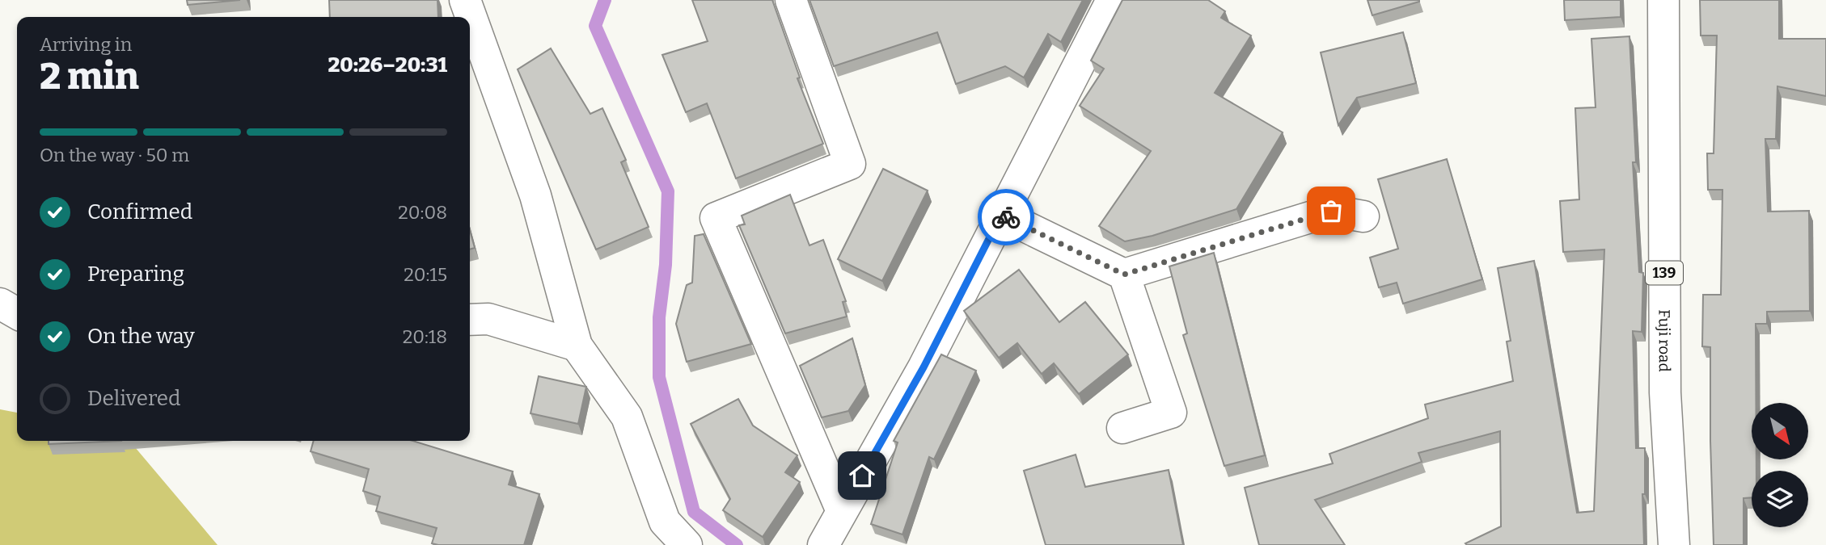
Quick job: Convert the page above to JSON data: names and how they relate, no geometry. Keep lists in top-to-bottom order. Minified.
{"streets":{"main road":["139","Fuji road"]},"north":"bottom right","page":{"heading":["2 min","Arriving in","20:26–20:31"],"bar":"On the way · 50 m","list":[["Confirmed","20:08"],["Preparing","20:15"],["On the way","20:18"],"Delivered"]}}
